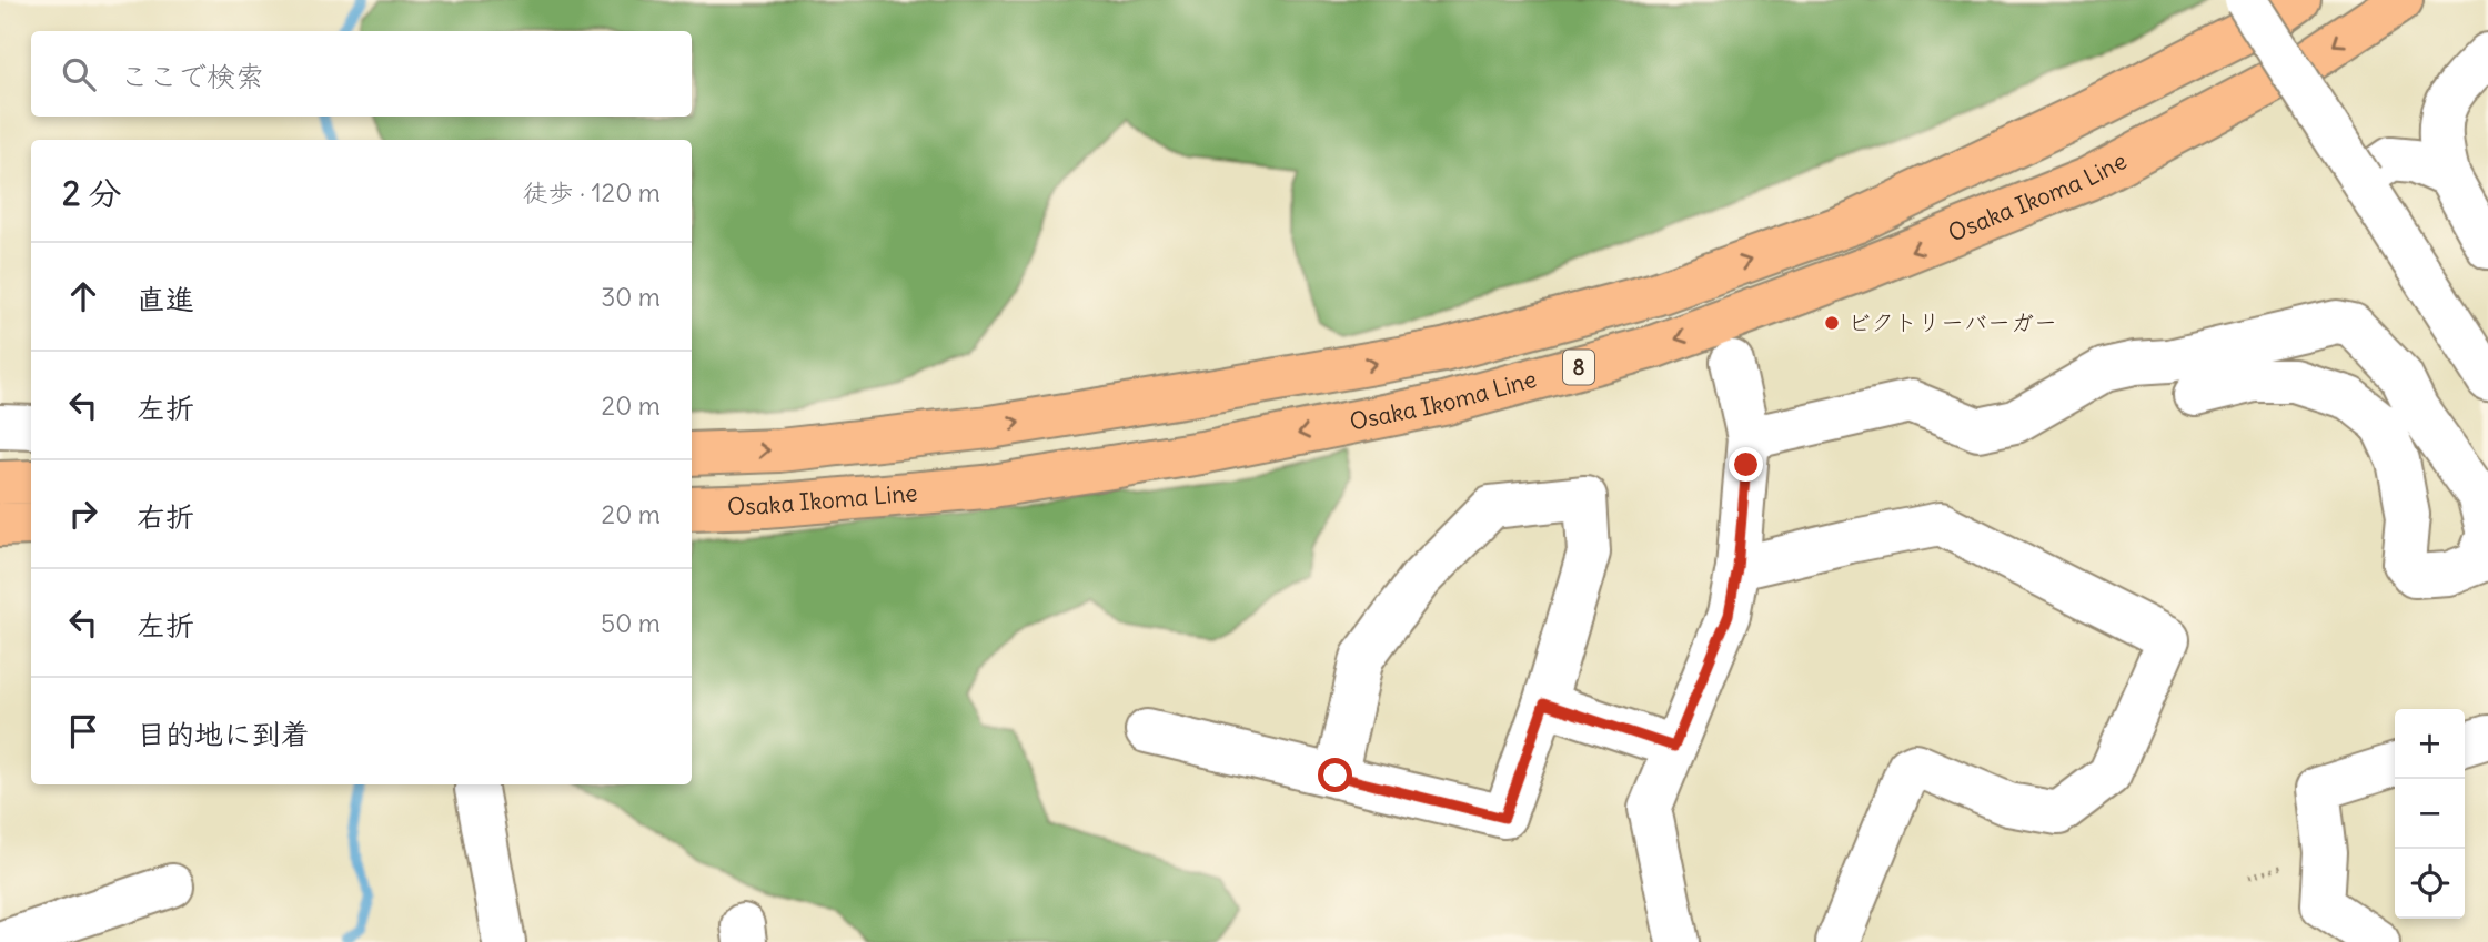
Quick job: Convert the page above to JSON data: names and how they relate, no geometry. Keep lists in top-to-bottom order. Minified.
{"streets":{"main road":["Osaka Ikoma Line","8"]},"places":["ビクトリーバーガー"],"page":{"search":"ここで検索","heading":["2 分","徒歩 · 120 m"],"list":[["直進","30 m"],["左折","20 m"],["右折","20 m"],["左折","50 m"],"目的地に到着"],"map_buttons":["+","−"]}}
